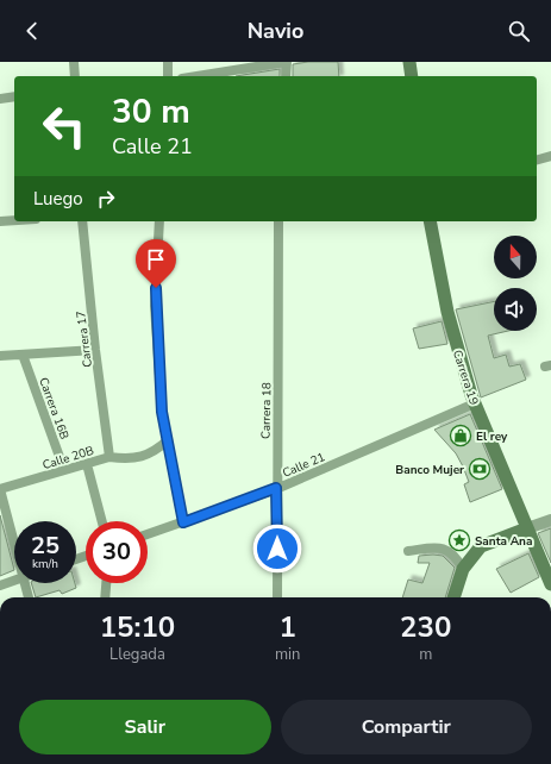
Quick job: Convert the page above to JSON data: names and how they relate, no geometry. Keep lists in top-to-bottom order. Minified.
{"streets":{"main road":["Carrera 19"],"street":["Carrera 17","Carrera 16B","Carrera 18","Calle 20B","Calle 21"]},"crossings":[["Carrera 17","Calle 20B"],["Carrera 19","Calle 21"],["Carrera 16B","Calle 20B"],["Carrera 18","Calle 21"]],"places":{"shop":["El rey"],"bank":["Banco Mujer"],"place":["Santa Ana"]},"north":"top","page":{"header":"Navio","turn":["30 m","Calle 21"],"then":"Luego","speed":"25 km/h","limit":"30","eta":["15:10","Llegada","1","min","230","m"],"buttons":["Salir","Compartir"]}}
